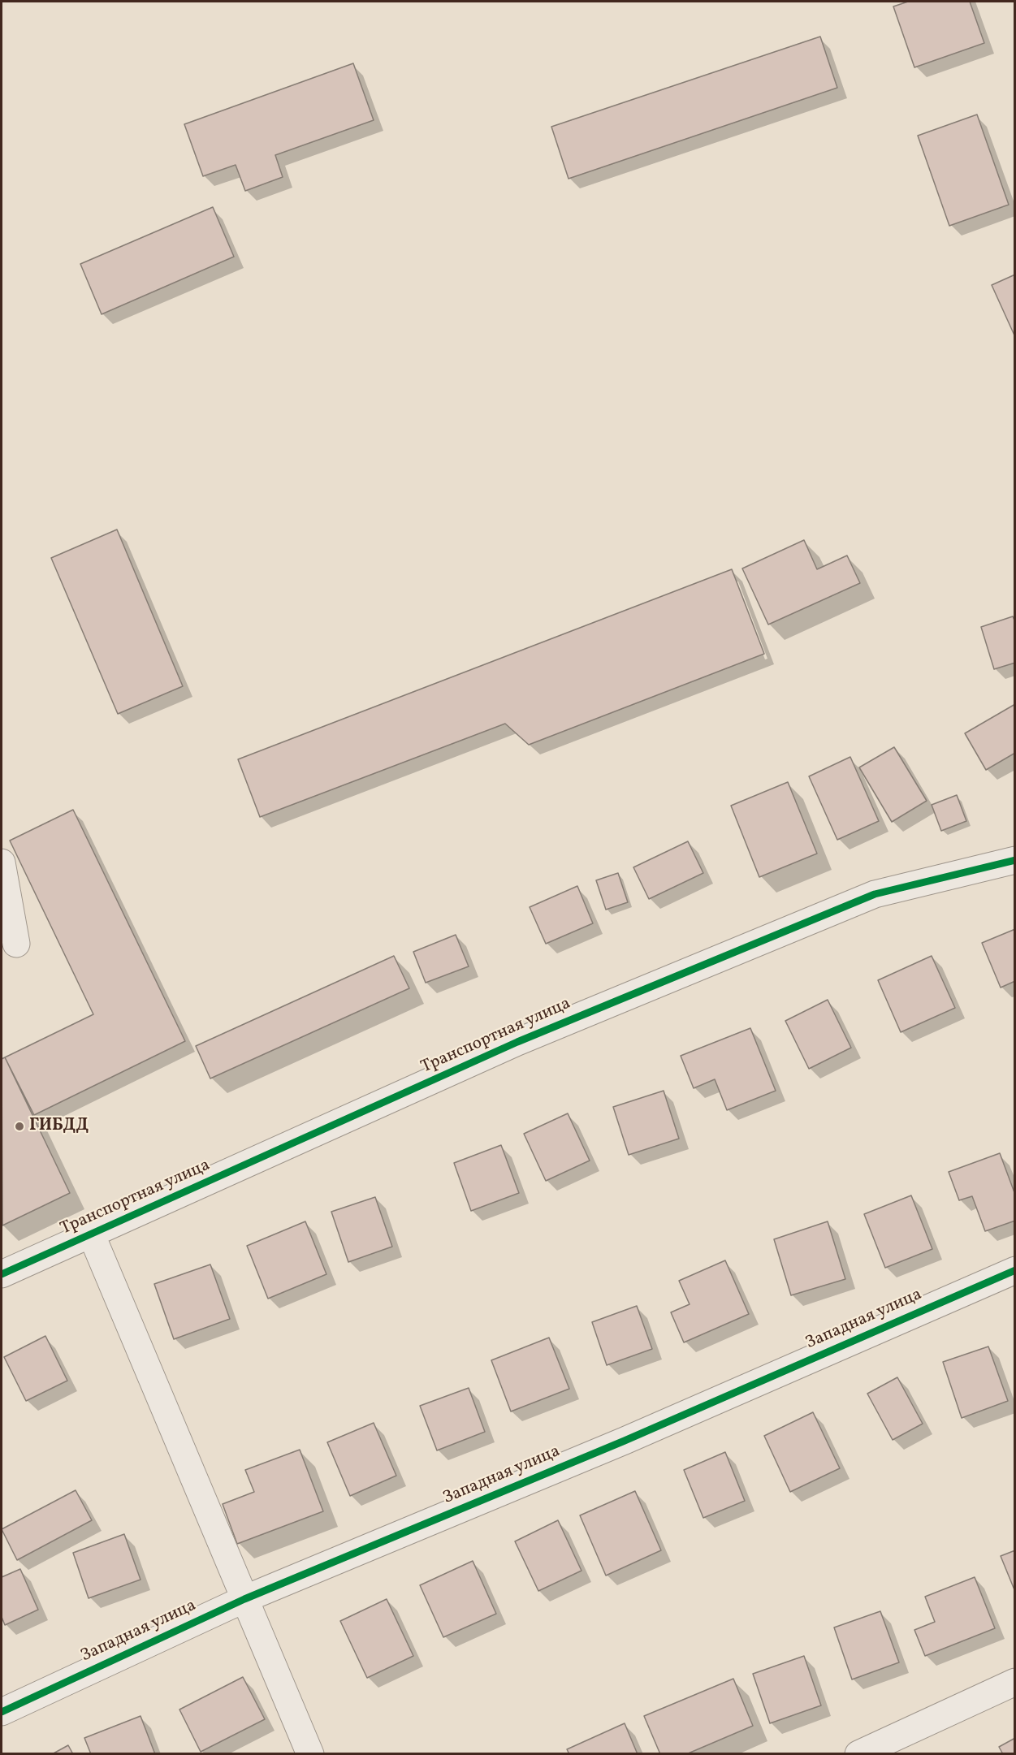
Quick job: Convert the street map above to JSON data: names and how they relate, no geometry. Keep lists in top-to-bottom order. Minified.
{"streets":{"street":["Транспортная улица","Западная улица"]},"places":["ГИБДД"]}
